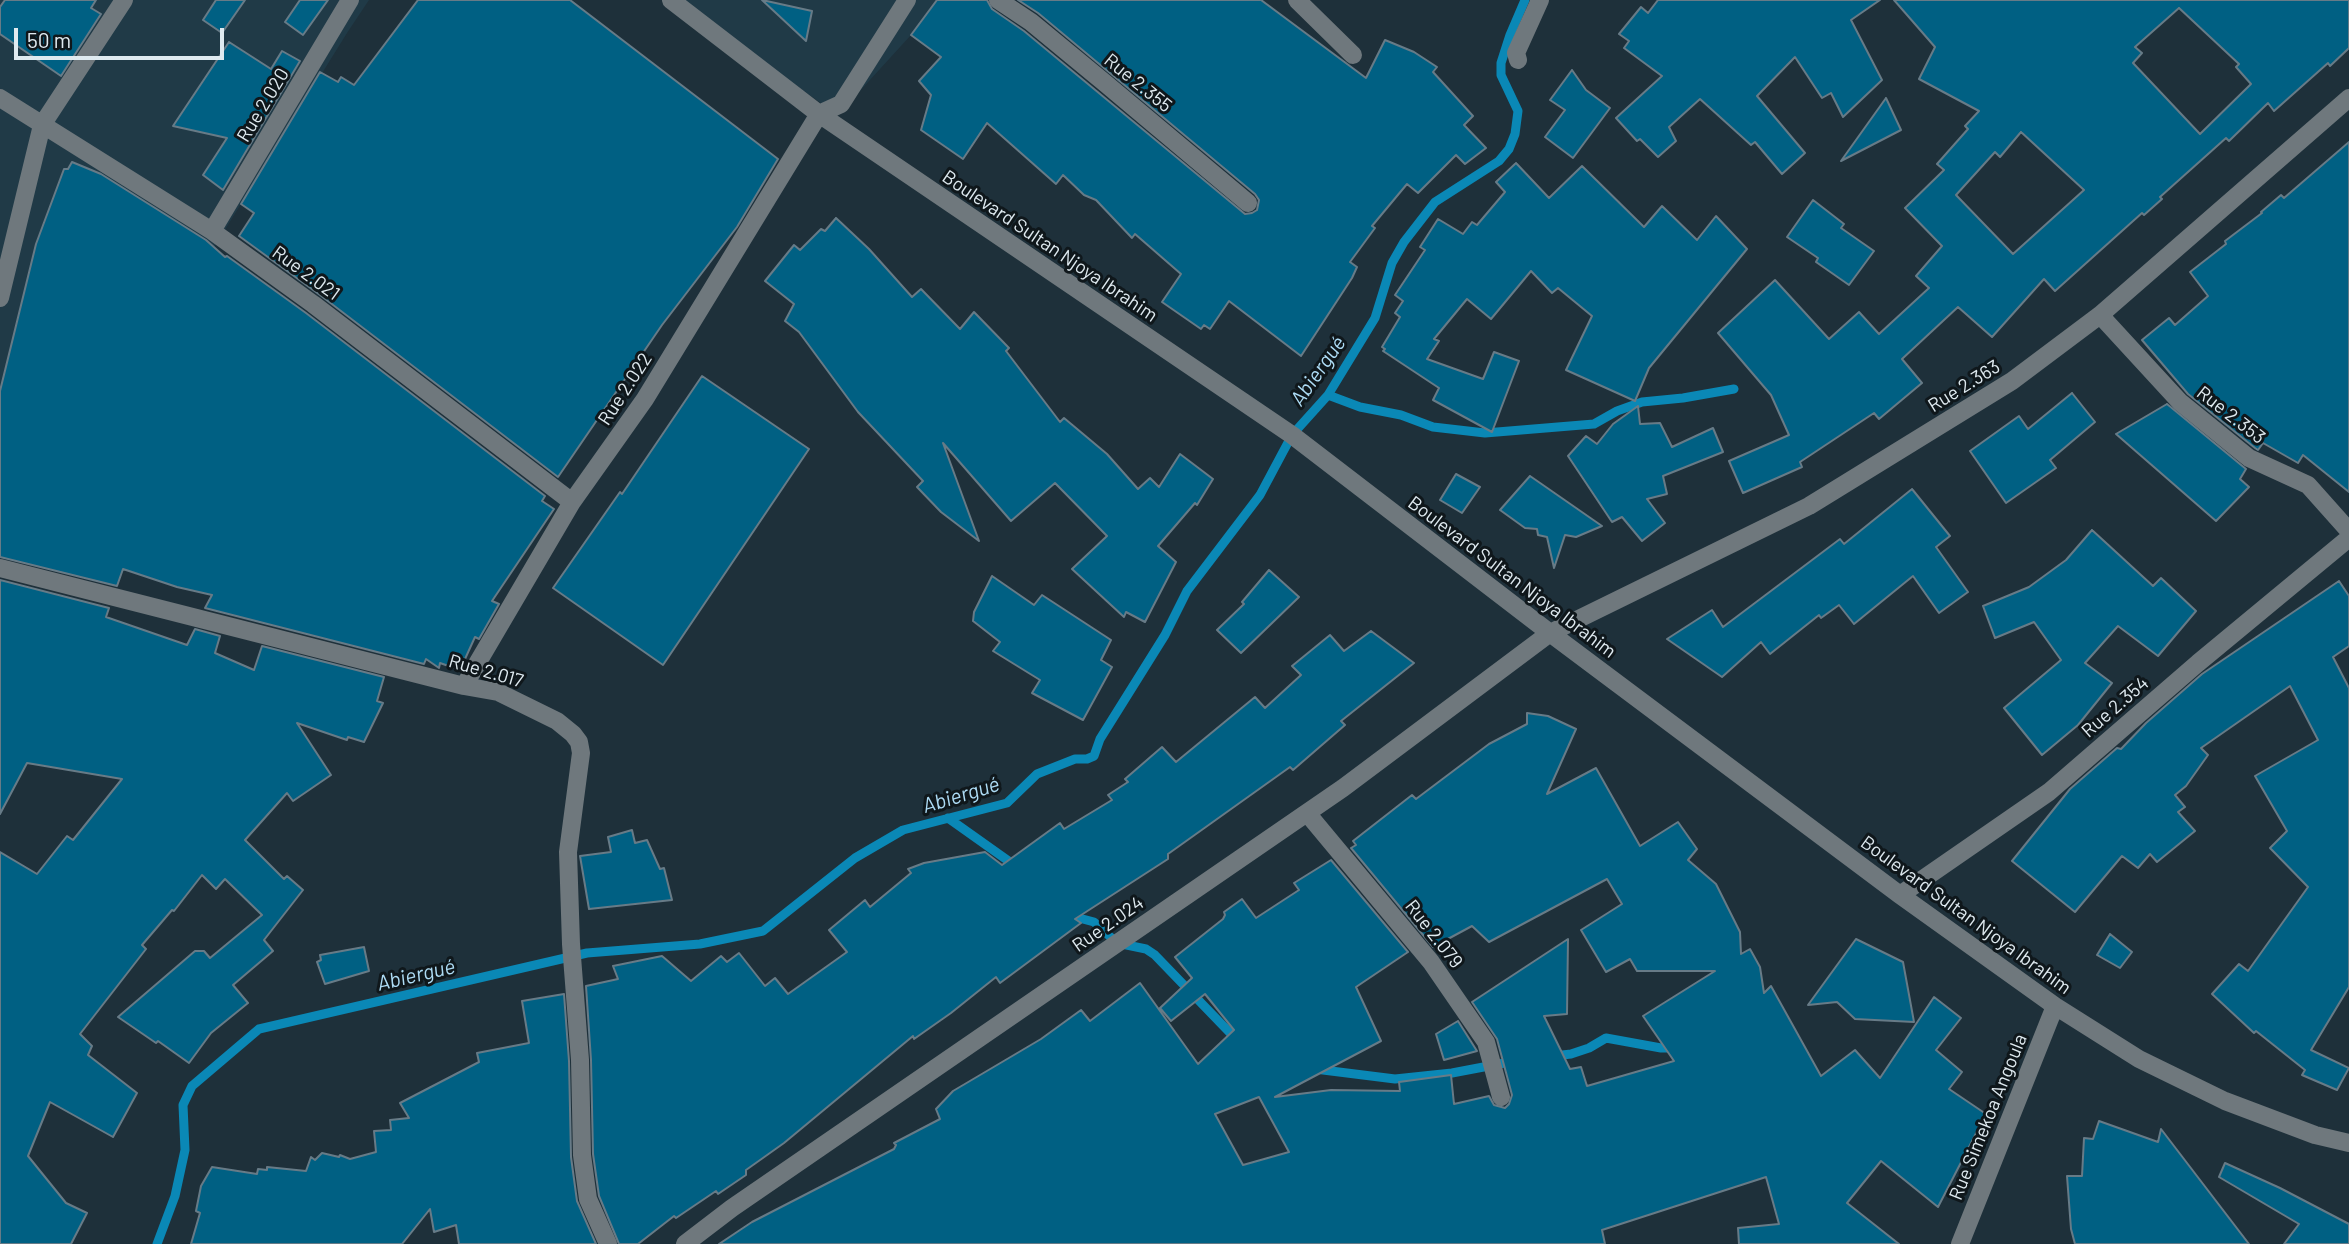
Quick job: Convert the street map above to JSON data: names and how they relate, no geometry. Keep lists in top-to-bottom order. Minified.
{"streets":{"street":["Rue 2.355","Rue 2.020","Boulevard Sultan Njoya Ibrahim","Rue 2.021","Rue 2.363","Rue 2.022","Rue 2.353","Rue 2.017","Rue 2.354","Rue 2.024","Rue 2.079","Rue Simekoa Angoula"]},"crossings":[["Rue 2.020","Rue 2.021"],["Boulevard Sultan Njoya Ibrahim","Rue 2.363"],["Boulevard Sultan Njoya Ibrahim","Rue 2.022"],["Boulevard Sultan Njoya Ibrahim","Rue 2.354"],["Boulevard Sultan Njoya Ibrahim","Rue 2.024"],["Boulevard Sultan Njoya Ibrahim","Rue Simekoa Angoula"],["Rue 2.021","Rue 2.022"],["Rue 2.363","Rue 2.353"],["Rue 2.363","Rue 2.024"],["Rue 2.022","Rue 2.017"],["Rue 2.024","Rue 2.079"]],"water":["Abiergué"],"scale_bar":"50 m"}
